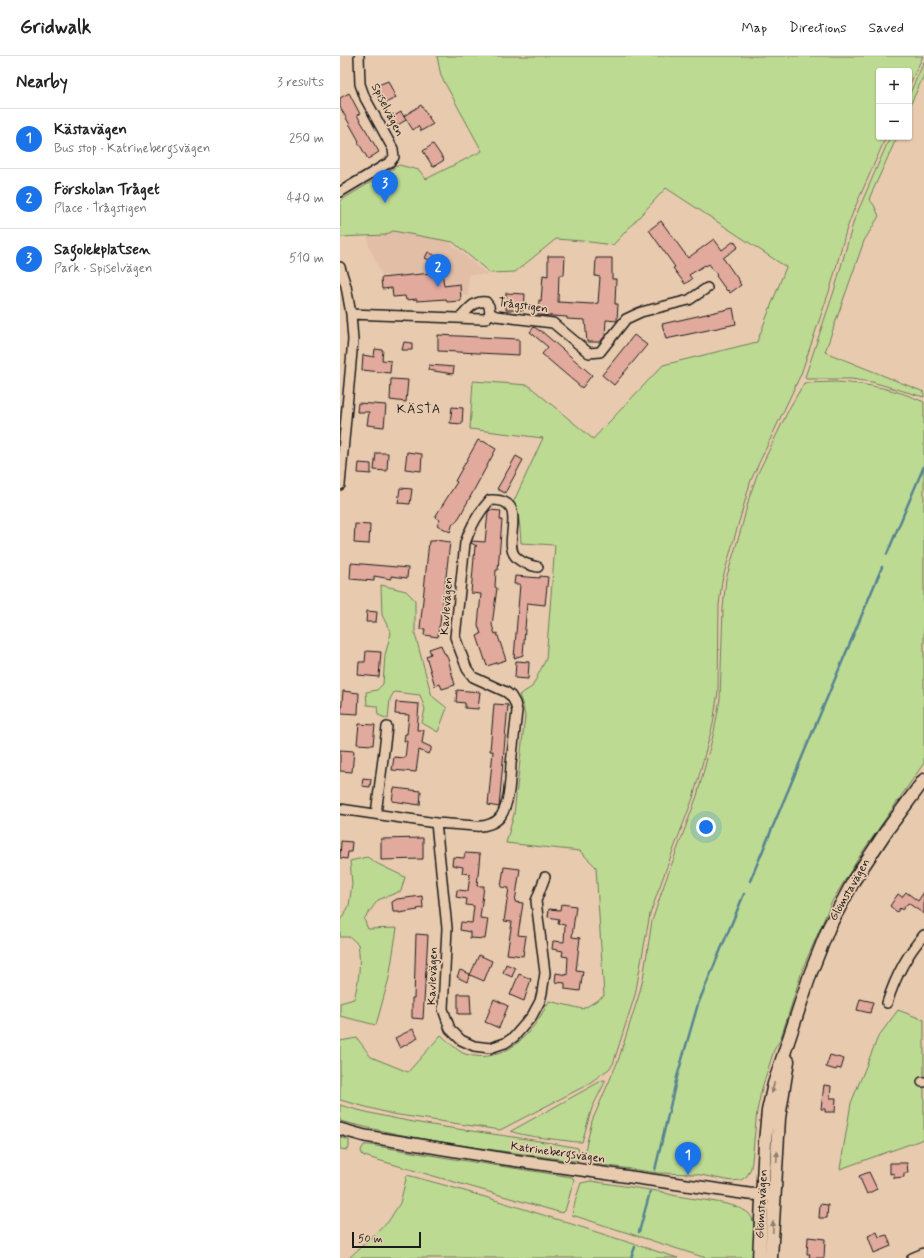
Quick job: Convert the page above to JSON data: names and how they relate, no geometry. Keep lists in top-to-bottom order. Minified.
{"streets":{"main road":["Glömstavägen"],"street":["Spiselvägen","Trågstigen","Kavlevägen","Katrinebergsvägen"]},"crossings":[["Glömstavägen","Katrinebergsvägen"]],"districts":["KÄSTA"],"scale_bar":"50 m","page":{"header":"Gridwalk","nav":["Map","Directions","Saved"],"heading":["Nearby","3 results"],"map_buttons":["+","−"],"list":[{"mark":"1","name":"Kästavägen","note":"Bus stop · Katrinebergsvägen","value":"250 m"},{"mark":"2","name":"Förskolan Tråget","note":"Place · Trågstigen","value":"440 m"},{"mark":"3","name":"Sagolekplatsen","note":"Park · Spiselvägen","value":"510 m"}],"pins":["3","2","1"],"scale":"50 m"}}
